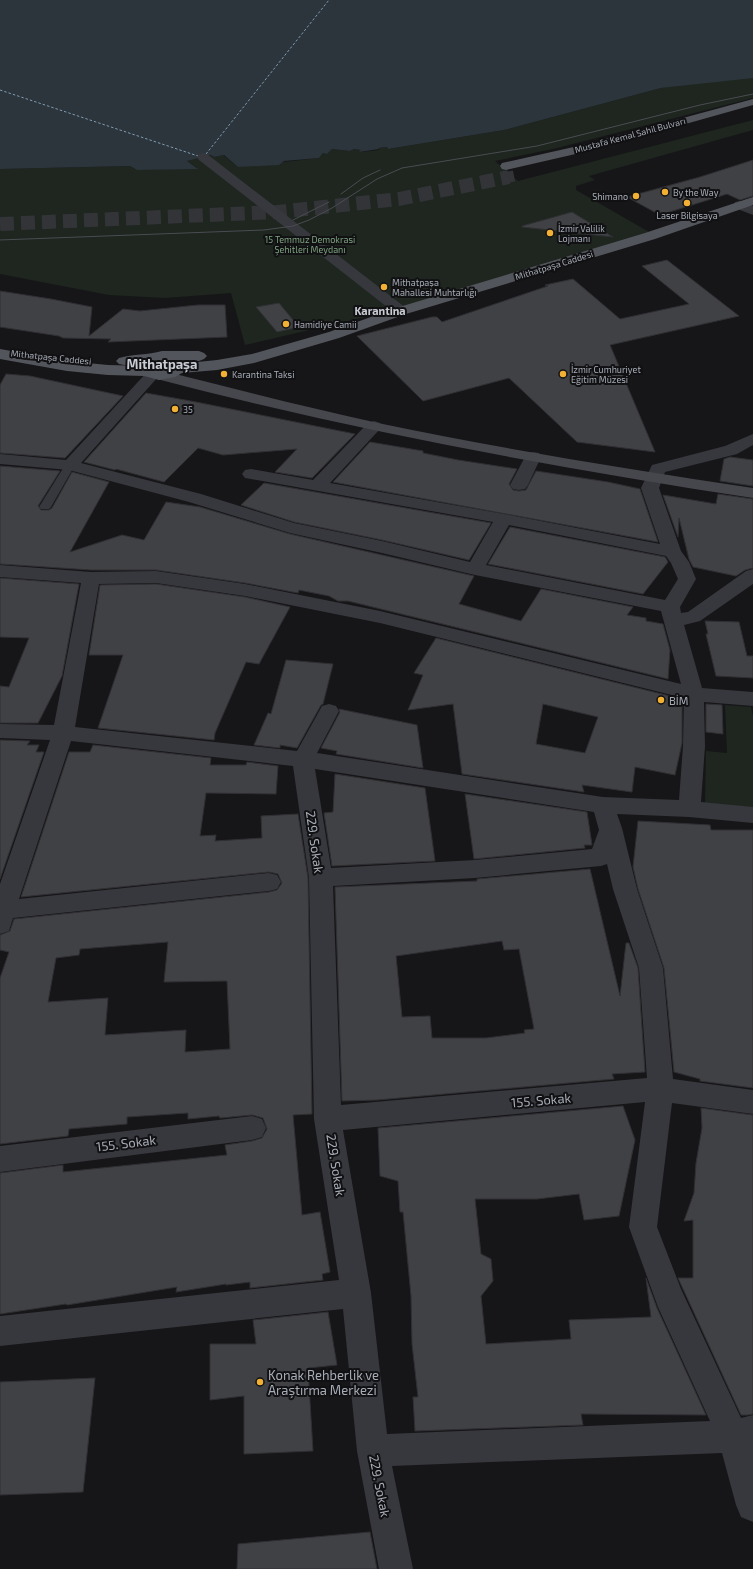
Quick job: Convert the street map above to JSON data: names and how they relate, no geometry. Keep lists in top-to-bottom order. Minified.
{"streets":{"main road":["Mustafa Kemal Sahil Bulvarı","Mithatpaşa Caddesi"],"street":["229. Sokak","155. Sokak"]},"crossings":[["229. Sokak","155. Sokak"]],"districts":["Karantina","Mithatpaşa"],"parks":["15 Temmuz Demokrasi Şehitleri Meydanı"],"places":["By the Way","Shimano","Laser Bilgisaya","İzmir Valilik Lojmanı","Mithatpaşa Mahallesi Muhtarlığı","Hamidiye Camii","Karantina Taksi","İzmir Cumhuriyet Eğitim Müzesi","35","BİM","Konak Rehberlik ve Araştırma Merkezi"]}
